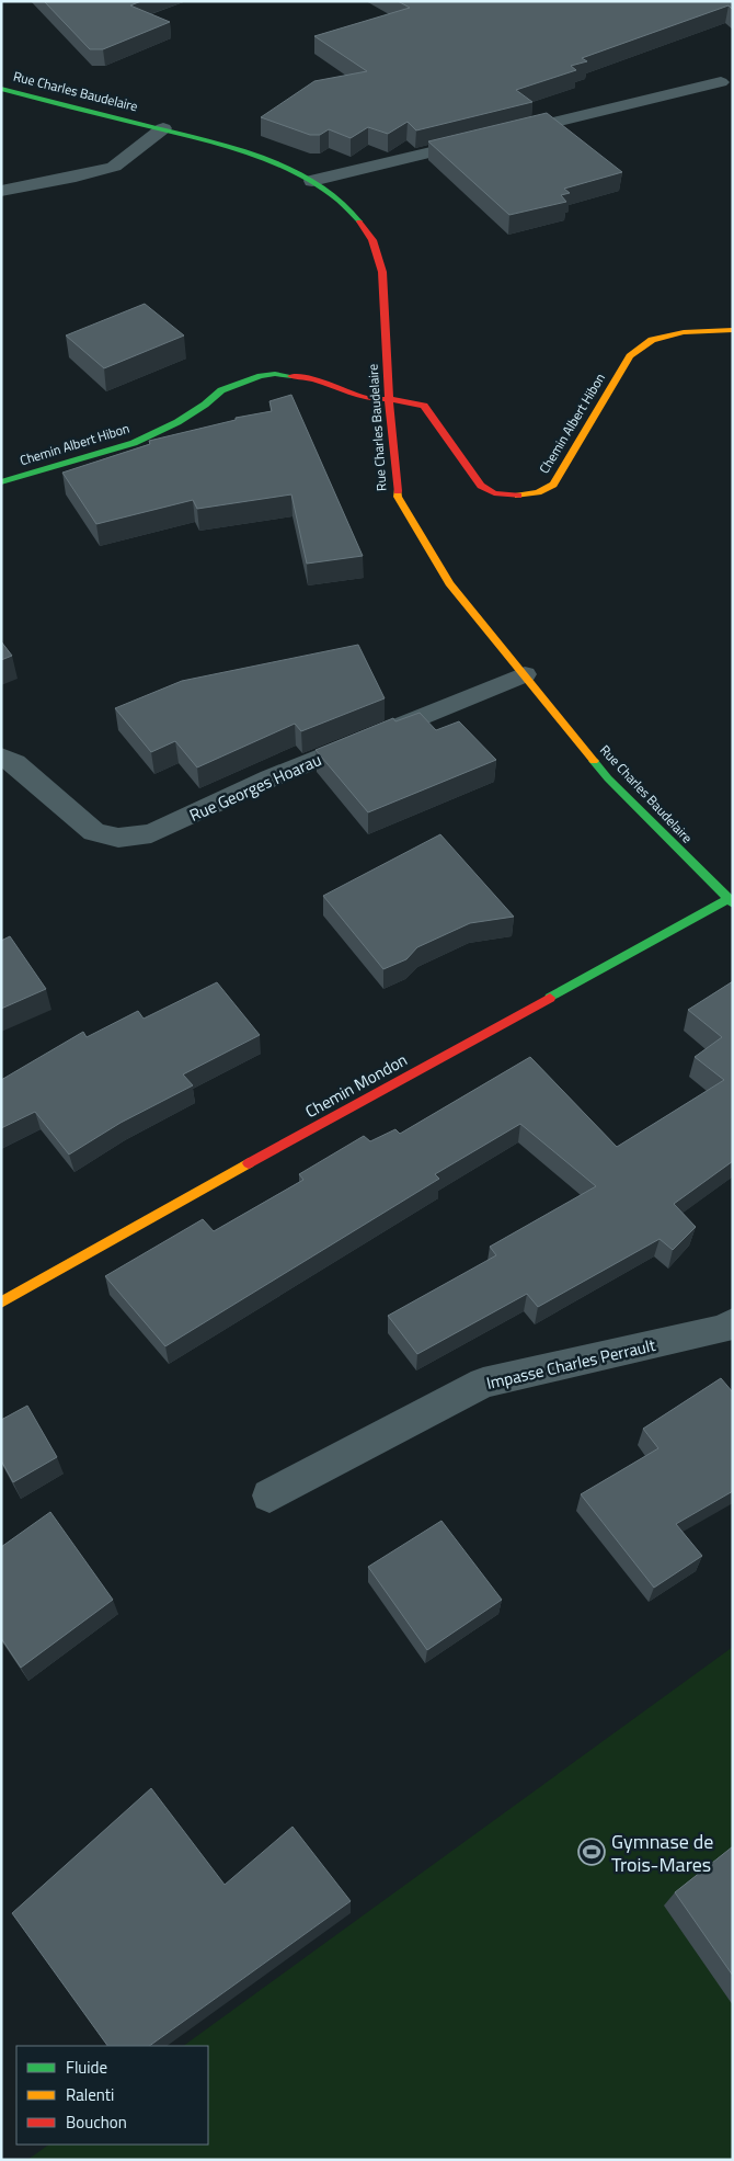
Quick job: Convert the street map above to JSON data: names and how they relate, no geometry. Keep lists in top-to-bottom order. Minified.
{"streets":{"street":["Rue Charles Baudelaire","Chemin Albert Hibon","Rue Georges Hoarau","Chemin Mondon","Impasse Charles Perrault"]},"crossings":[["Rue Charles Baudelaire","Chemin Albert Hibon"],["Rue Charles Baudelaire","Rue Georges Hoarau"],["Rue Charles Baudelaire","Chemin Mondon"]],"places":{"sports":["Gymnase de Trois-Mares"]},"legend":["Fluide","Ralenti","Bouchon"]}
